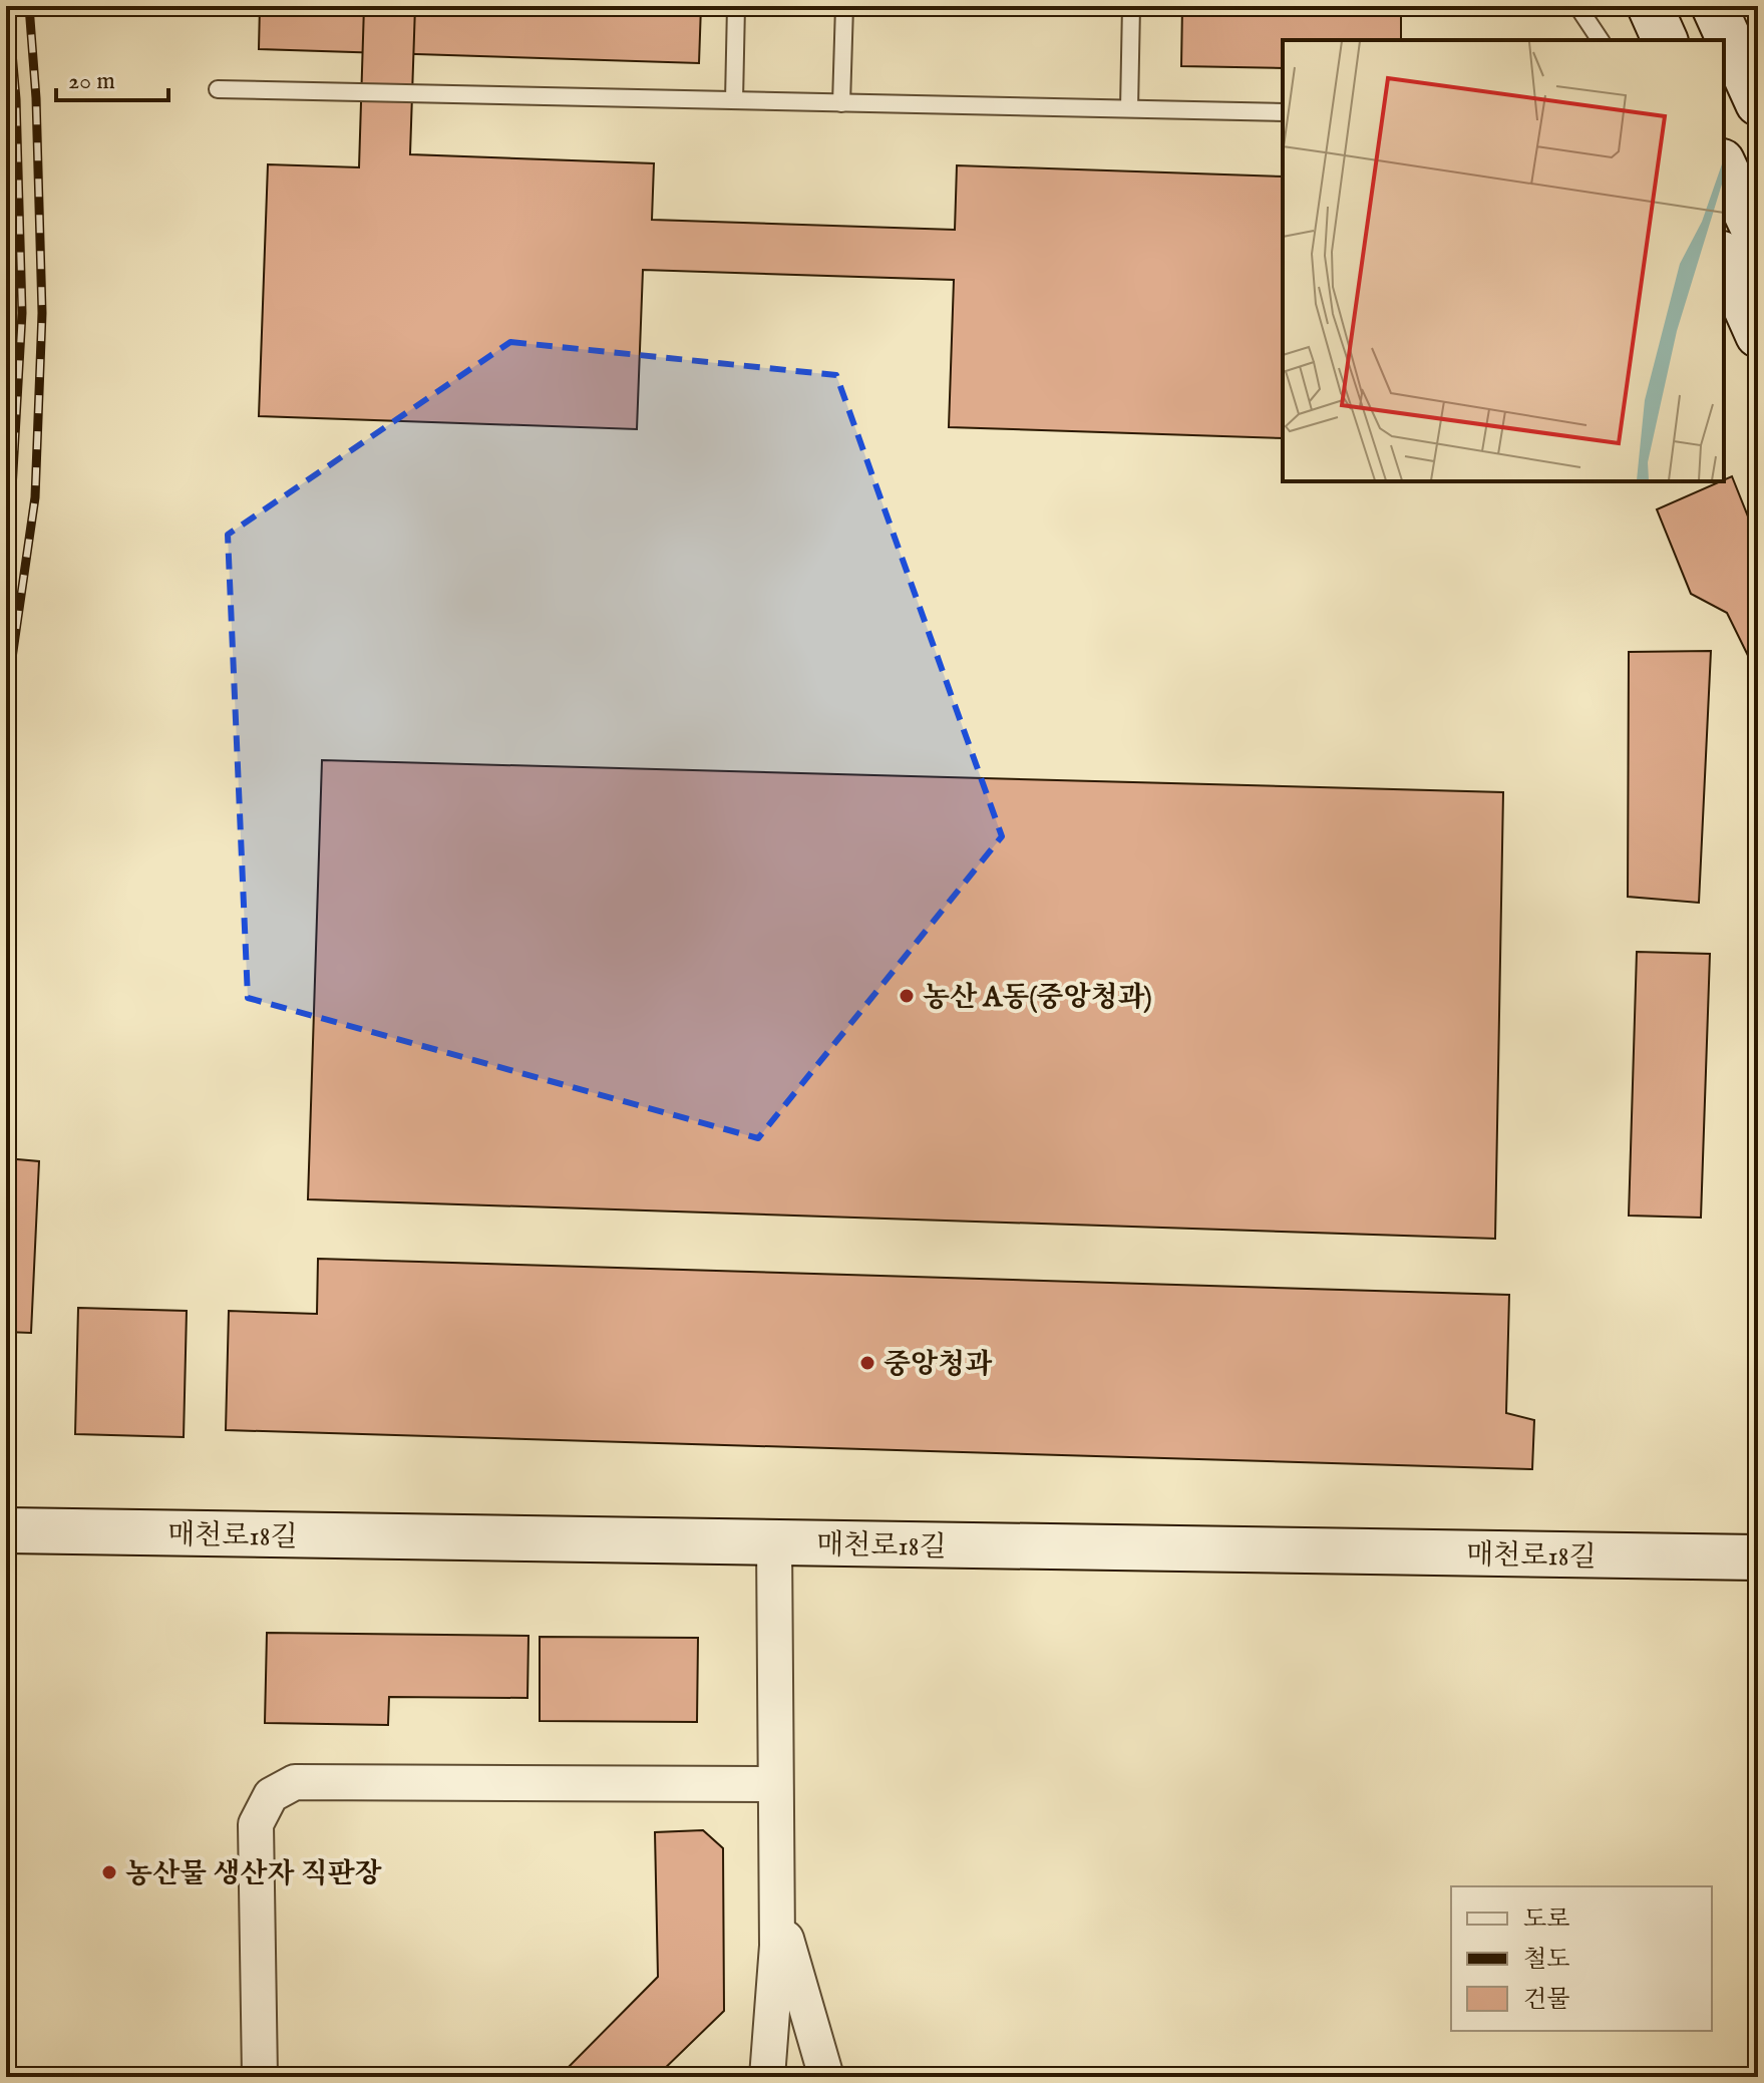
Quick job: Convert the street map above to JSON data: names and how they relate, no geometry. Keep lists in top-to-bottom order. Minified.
{"streets":{"main road":["매천로18길"]},"places":["농산 A동(중앙청과)","중앙청과","농산물 생산자 직판장"],"legend":["도로","철도","건물"],"scale_bar":"20 m"}
